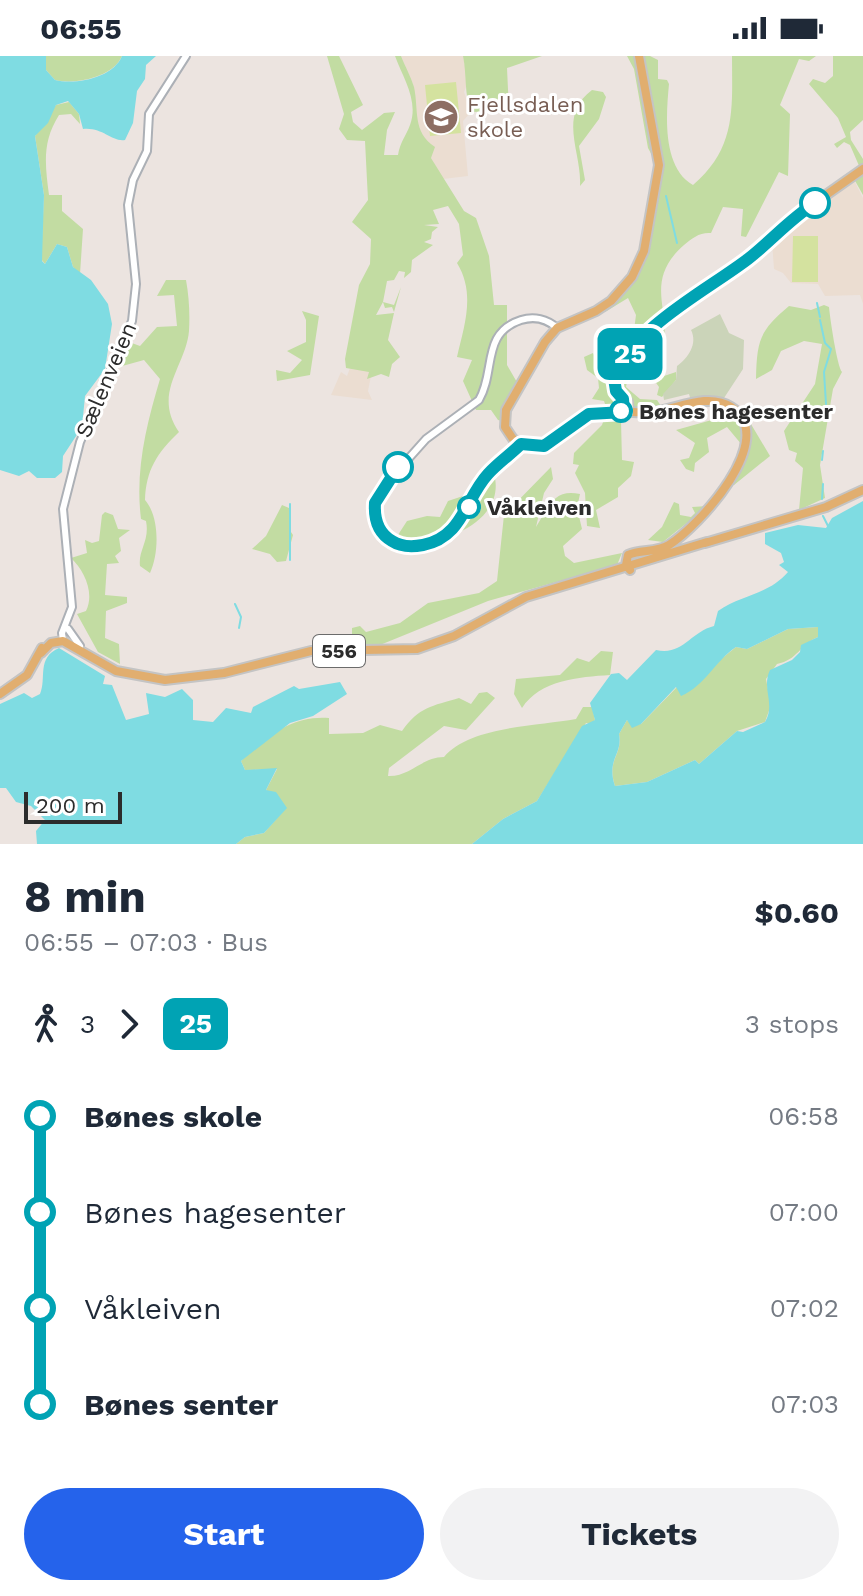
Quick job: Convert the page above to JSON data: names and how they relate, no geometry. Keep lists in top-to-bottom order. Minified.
{"streets":{"main road":["556"],"street":["Sælenveien"]},"crossings":[["Sælenveien","556"]],"places":{"school or university":["Fjellsdalen skole"],"other":["Bønes hagesenter","Våkleiven"]},"lines":["bus line 25"],"scale_bar":"200 m","page":{"status":"06:55","on_map":"25","scale":"200 m","heading":["8 min","06:55 – 07:03 · Bus","$0.60"],"legs":["3","25","3 stops"],"list":[{"name":"Bønes skole","value":"06:58"},{"name":"Bønes hagesenter","value":"07:00"},{"name":"Våkleiven","value":"07:02"},{"name":"Bønes senter","value":"07:03"}],"buttons":["Start","Tickets"]}}
